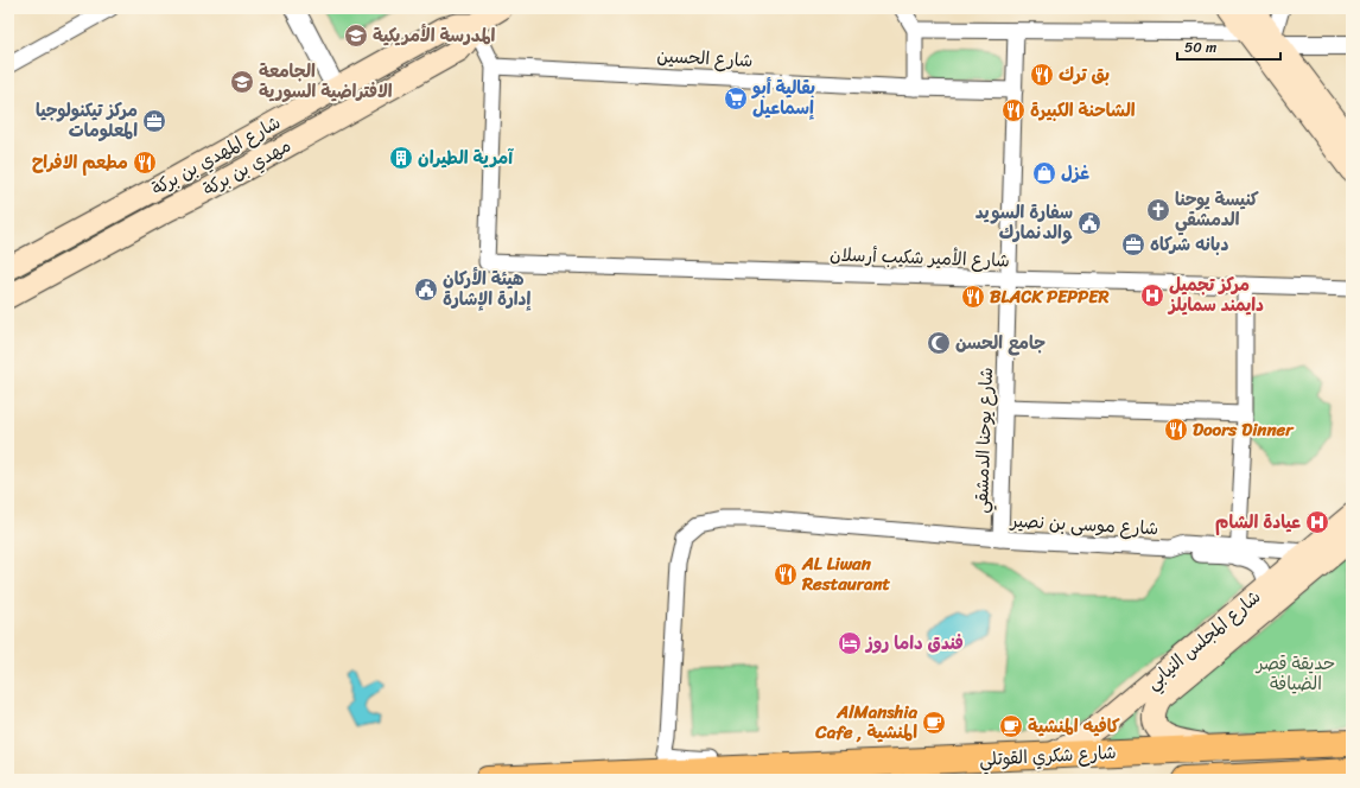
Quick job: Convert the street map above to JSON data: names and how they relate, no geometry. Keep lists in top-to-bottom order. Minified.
{"streets":{"highway":["شارع شكري القوتلي"],"main road":["شارع المهدي بن بركة","مهدي بن بركة","شارع المجلس النيابي"],"street":["شارع الحسين","شارع الأمير شكيب أرسلان","شارع يوحنا الدمشقي","شارع موسى بن نصير"]},"crossings":[["شارع الحسين","شارع الأمير شكيب أرسلان"],["شارع الحسين","شارع يوحنا الدمشقي"],["شارع المهدي بن بركة","مهدي بن بركة"],["شارع الأمير شكيب أرسلان","شارع يوحنا الدمشقي"],["شارع يوحنا الدمشقي","شارع موسى بن نصير"],["شارع موسى بن نصير","شارع المجلس النيابي"],["شارع موسى بن نصير","شارع شكري القوتلي"],["شارع المجلس النيابي","شارع شكري القوتلي"]],"parks":["حديقة قصر الضيافة"],"places":{"school or university":["المدرسة الأمريكية","الجامعة الافتراضية السورية"],"restaurant":["بق ترك","الشاحنة الكبيرة","مطعم الافراح","BLACK PEPPER","Doors Dinner","AL Liwan Restaurant"],"supermarket":["بقالية أبو إسماعيل"],"office":["مركز تيكنولوجيا المعلومات","دبانه شركاه"],"building":["آمرية الطيران"],"shop":["غزل"],"church":["كنيسة يوحنا الدمشقي"],"public building":["سفارة السويد والدنمارك","هيئة الأركان إدارة الإشارة"],"hospital":["مركز تجميل دايمند سمايلز","عيادة الشام"],"mosque":["جامع الحسن"],"hotel":["فندق داما روز"],"cafe":["AlManshia Cafe , المنشية","كافيه المنشية"]},"scale_bar":"50 m"}
